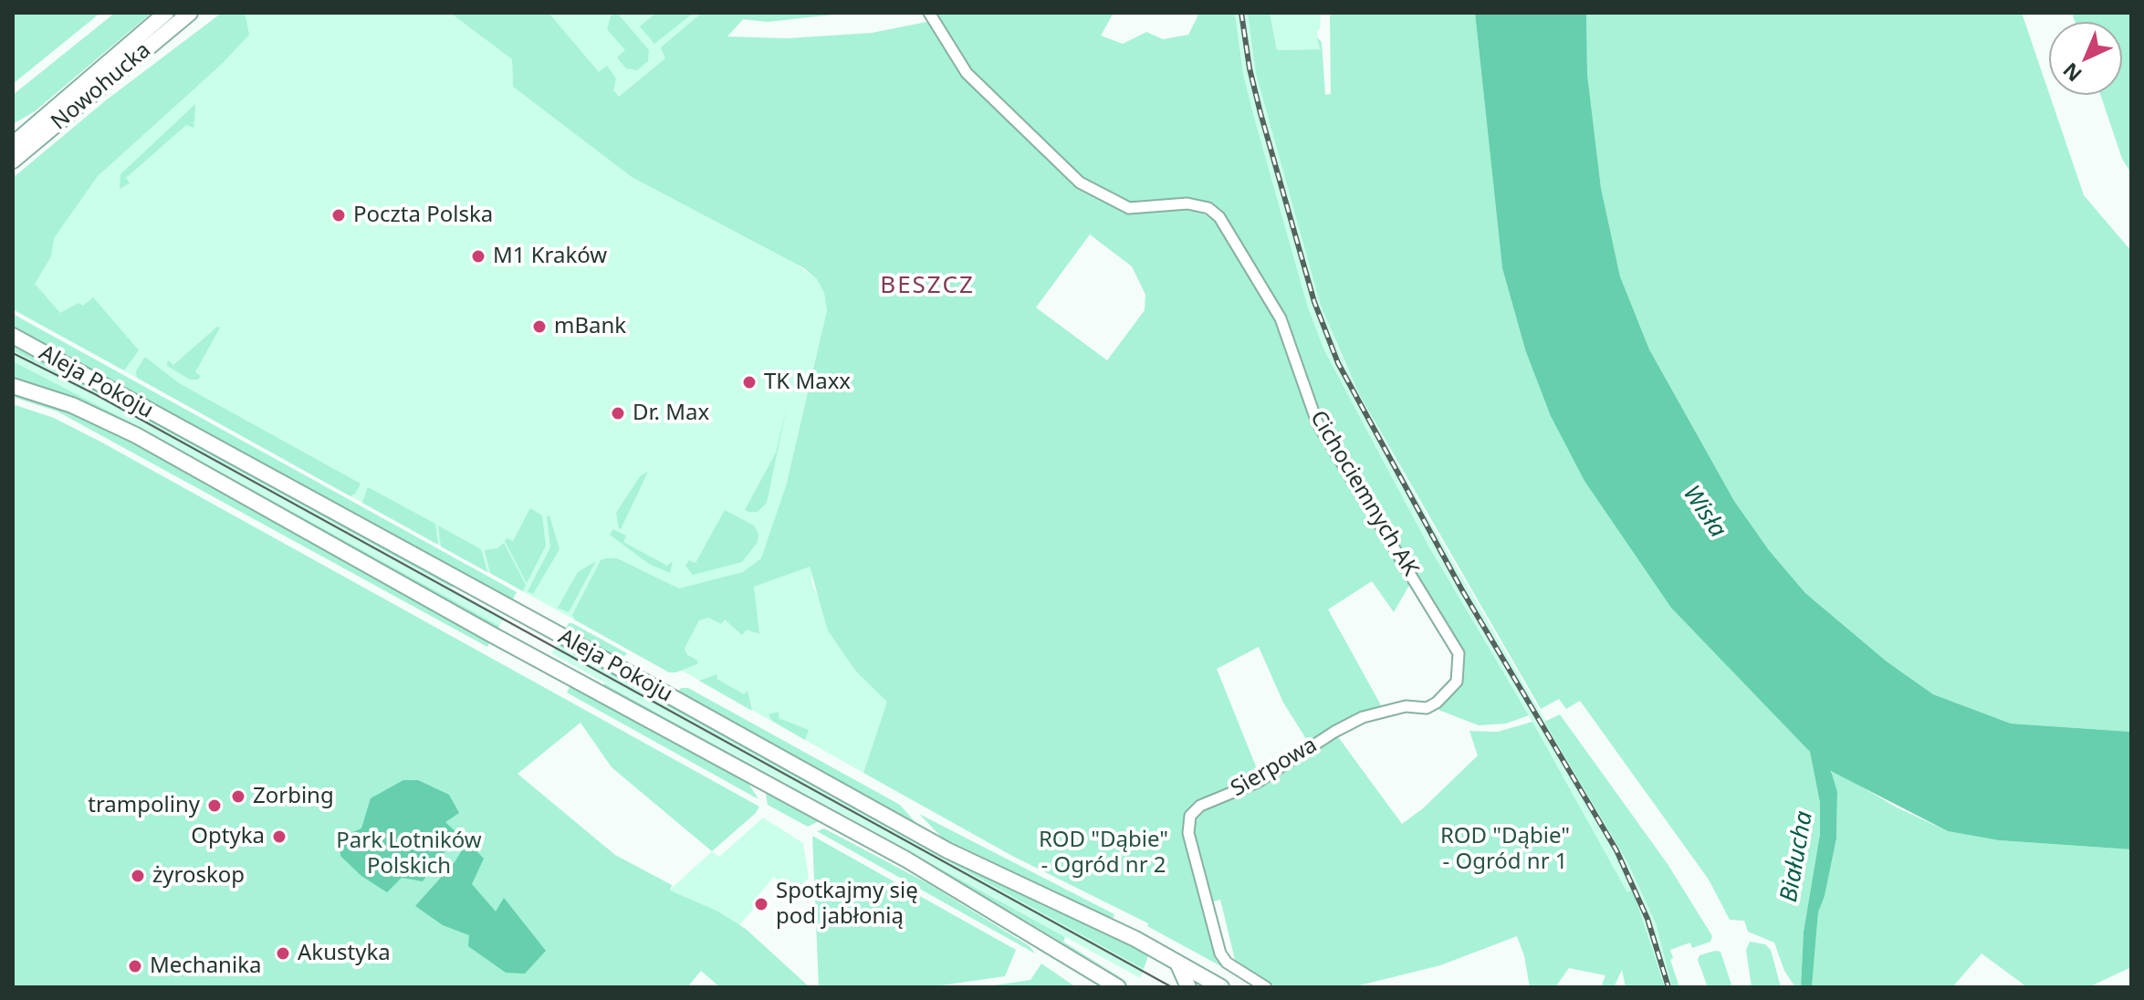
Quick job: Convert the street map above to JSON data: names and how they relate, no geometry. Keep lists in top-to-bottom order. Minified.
{"streets":{"main road":["Nowohucka","Aleja Pokoju"],"street":["Cichociemnych AK","Sierpowa"]},"crossings":[["Cichociemnych AK","Sierpowa"]],"districts":["BESZCZ"],"water":["Wisła","Białucha"],"parks":["ROD \"Dąbie\" - Ogród nr 1","ROD \"Dąbie\" - Ogród nr 2","Park Lotników Polskich"],"places":["Poczta Polska","M1 Kraków","mBank","TK Maxx","Dr. Max","Zorbing","trampoliny","Optyka","żyroskop","Spotkajmy się pod jabłonią","Akustyka","Mechanika"],"north":"bottom left"}
